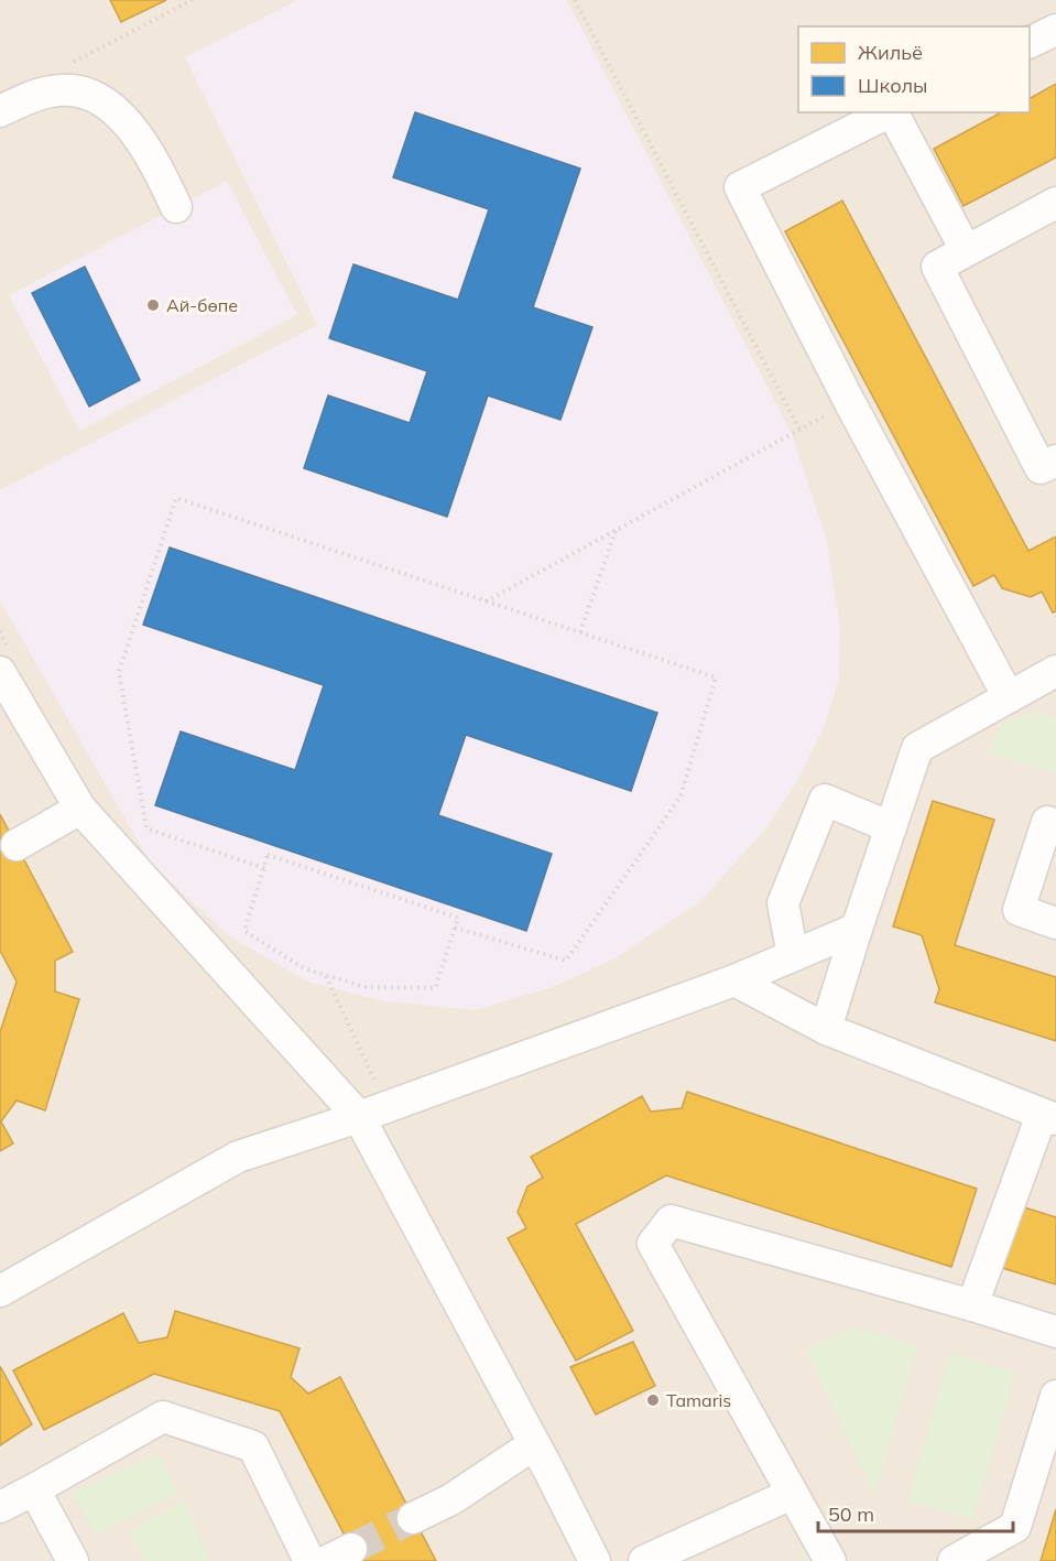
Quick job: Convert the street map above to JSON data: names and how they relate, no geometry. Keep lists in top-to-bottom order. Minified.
{"places":["Ай-бөпе","Tamaris"],"legend":["Жильё","Школы"],"scale_bar":"50 m"}
